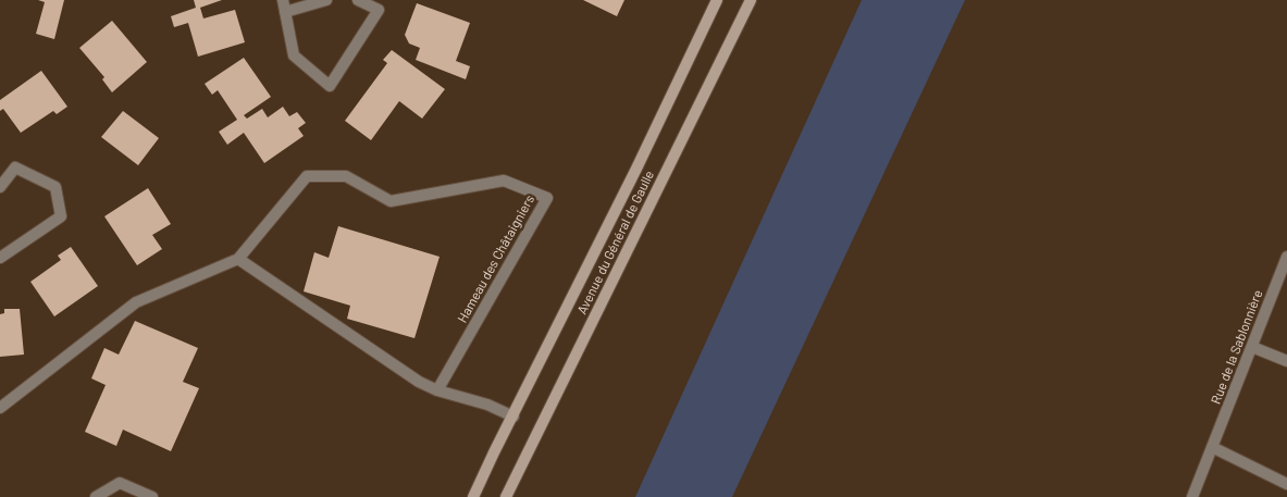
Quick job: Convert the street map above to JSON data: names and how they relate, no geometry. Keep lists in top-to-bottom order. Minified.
{"streets":{"main road":["Avenue du Général de Gaulle"],"street":["Hameau des Châtaigniers","Rue de la Sablonnière"]}}
